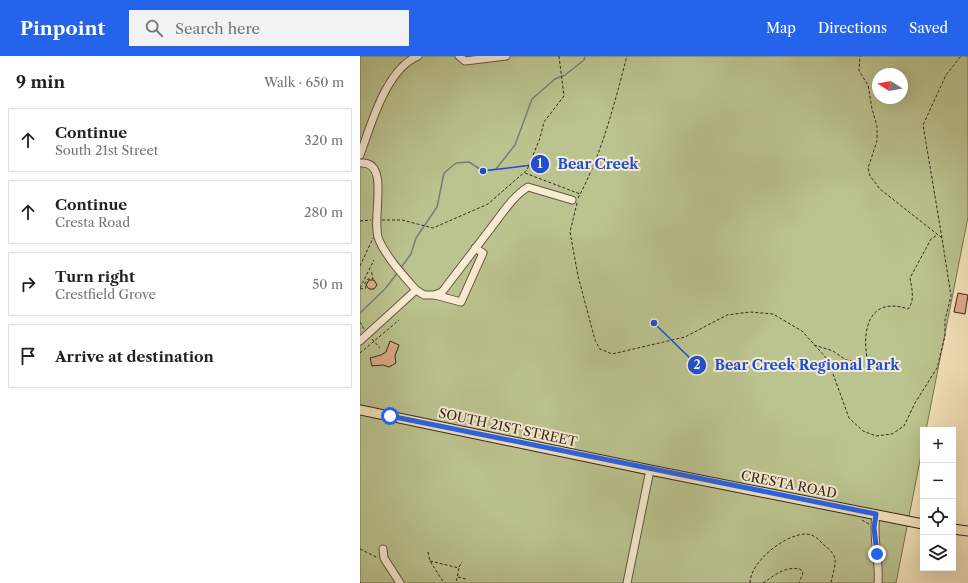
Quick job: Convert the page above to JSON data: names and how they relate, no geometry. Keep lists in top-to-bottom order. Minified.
{"streets":{"main road":["SOUTH 21ST STREET","CRESTA ROAD"]},"crossings":[["SOUTH 21ST STREET","CRESTA ROAD"]],"places":["Bear Creek","Bear Creek Regional Park"],"north":"left","page":{"header":"Pinpoint","search":"Search here","nav":["Map","Directions","Saved"],"heading":["9 min","Walk · 650 m"],"list":[["Continue","South 21st Street","320 m"],["Continue","Cresta Road","280 m"],["Turn right","Crestfield Grove","50 m"],"Arrive at destination"],"map_buttons":["+","−"]}}
